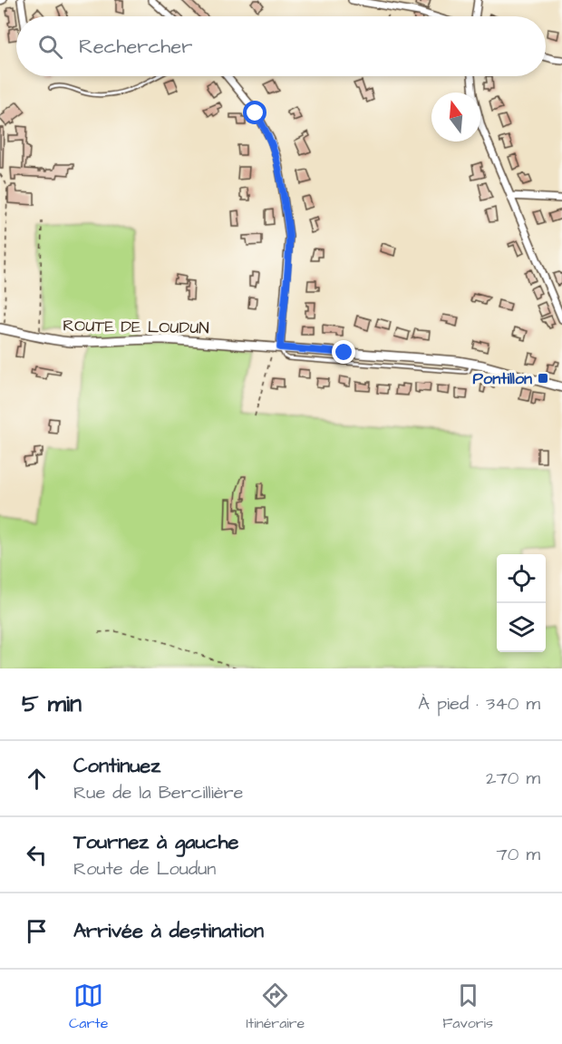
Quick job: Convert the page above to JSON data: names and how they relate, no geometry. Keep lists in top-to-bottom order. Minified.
{"streets":{"main road":["ROUTE DE LOUDUN"]},"places":{"transit":["Pontillon"]},"north":"top","page":{"search":"Rechercher","heading":["5 min","À pied · 340 m"],"list":[["Continuez","Rue de la Bercillière","270 m"],["Tournez à gauche","Route de Loudun","70 m"],"Arrivée à destination"],"nav":["Carte","Itinéraire","Favoris"]}}
